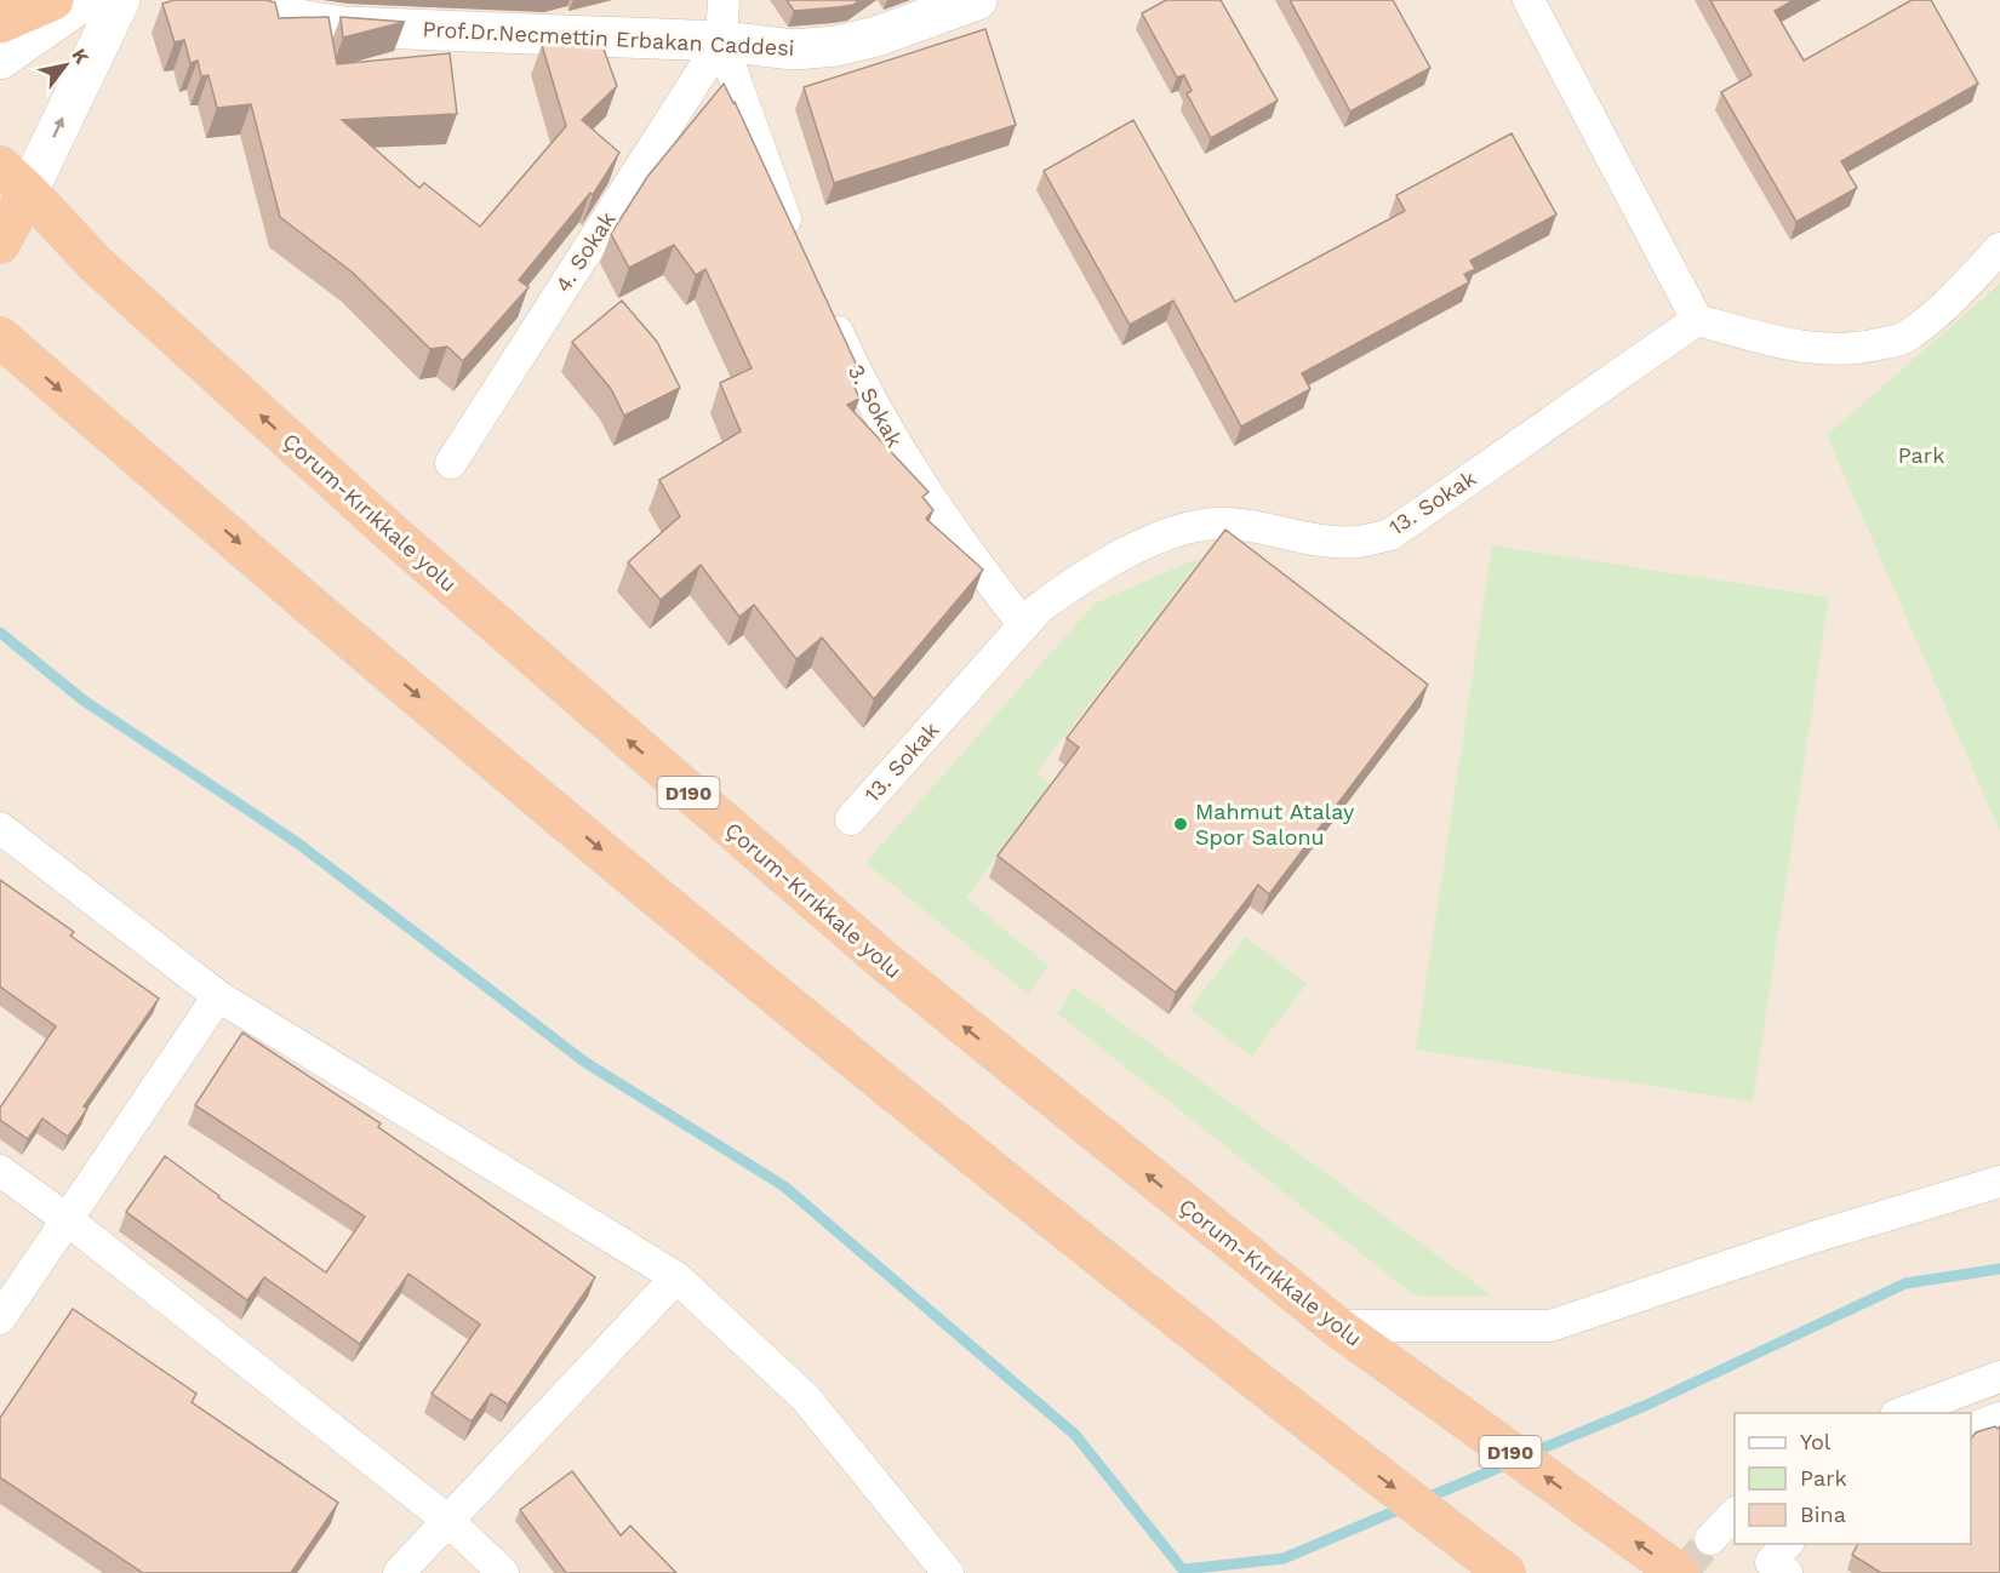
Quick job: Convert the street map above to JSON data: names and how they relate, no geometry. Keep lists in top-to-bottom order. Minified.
{"streets":{"highway":["Çorum-Kırıkkale yolu","D190"],"street":["Prof.Dr.Necmettin Erbakan Caddesi","4. Sokak","3. Sokak","13. Sokak"]},"crossings":[["Prof.Dr.Necmettin Erbakan Caddesi","4. Sokak"],["3. Sokak","13. Sokak"]],"parks":["Park"],"places":["Mahmut Atalay Spor Salonu"],"legend":["Yol","Park","Bina"],"north":"top right"}
